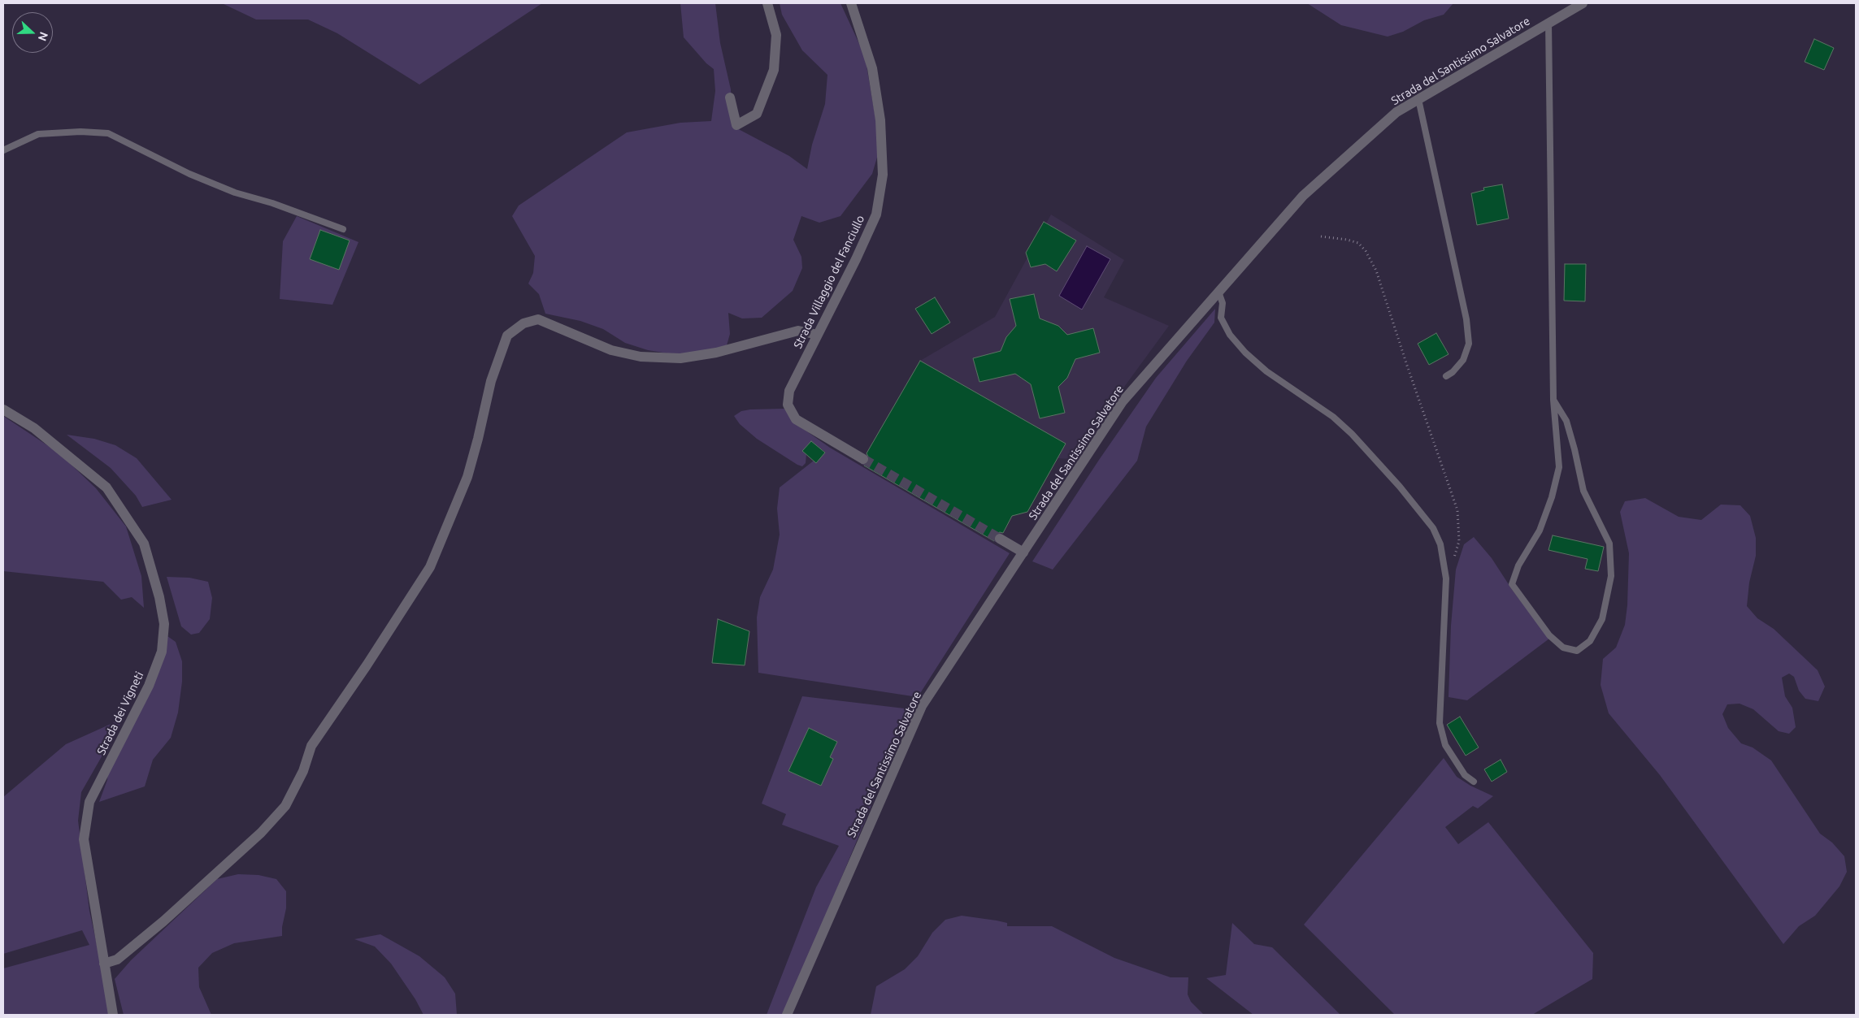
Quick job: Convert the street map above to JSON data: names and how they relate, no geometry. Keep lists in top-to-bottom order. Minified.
{"streets":{"street":["Strada del Santissimo Salvatore","Strada Villaggio del Fanciullo","Strada dei Vigneti"]},"north":"right"}
